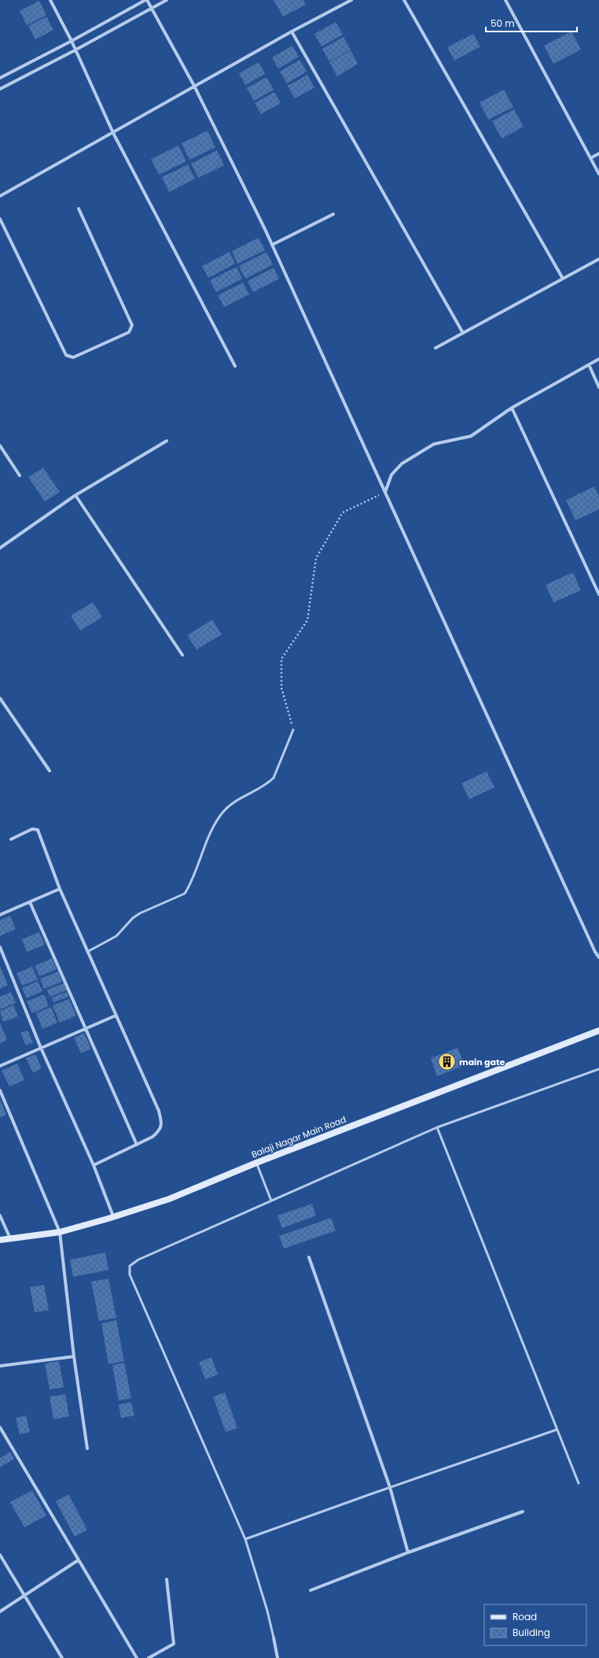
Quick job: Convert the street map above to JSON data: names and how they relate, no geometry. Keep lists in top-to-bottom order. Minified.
{"streets":{"street":["Balaji Nagar Main Road"]},"places":{"building":["main gate"]},"legend":["Road","Building"],"scale_bar":"50 m"}
